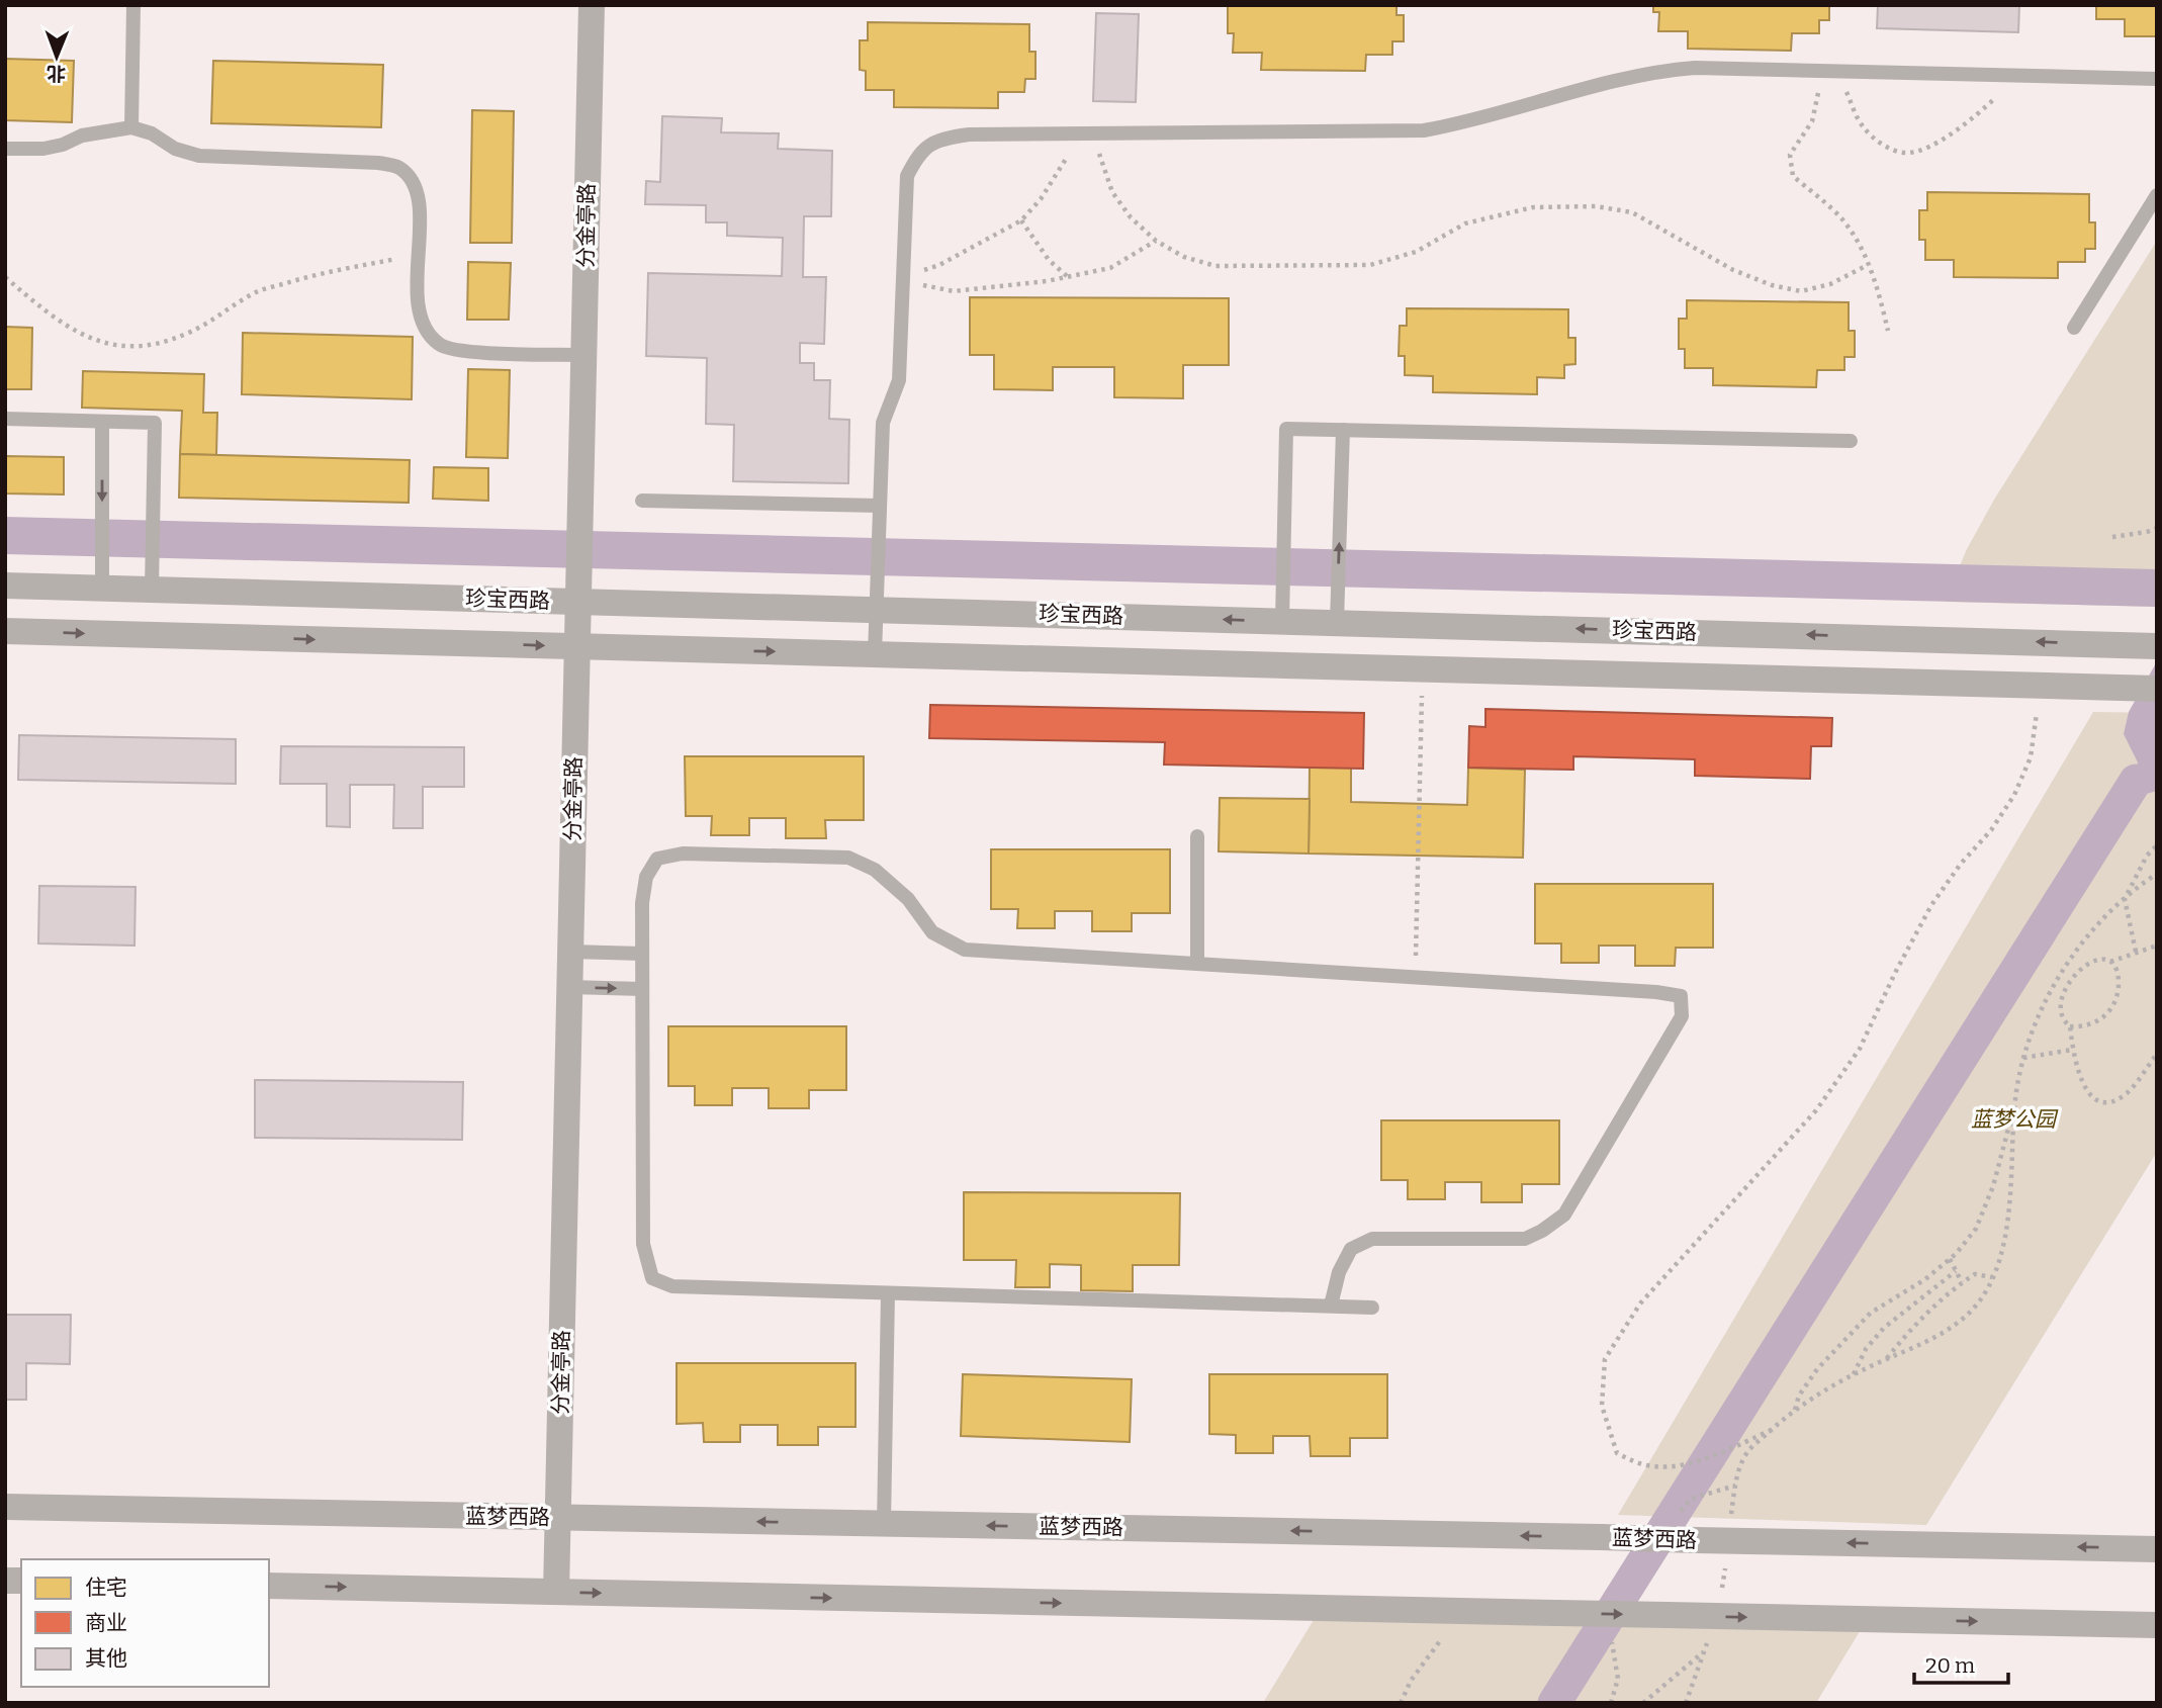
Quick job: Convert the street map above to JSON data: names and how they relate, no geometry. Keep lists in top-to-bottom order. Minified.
{"streets":{"street":["分金亭路","珍宝西路","蓝梦西路"]},"crossings":[["分金亭路","珍宝西路"],["分金亭路","蓝梦西路"]],"parks":["蓝梦公园"],"legend":["住宅","商业","其他"],"scale_bar":"20 m","north":"bottom"}
